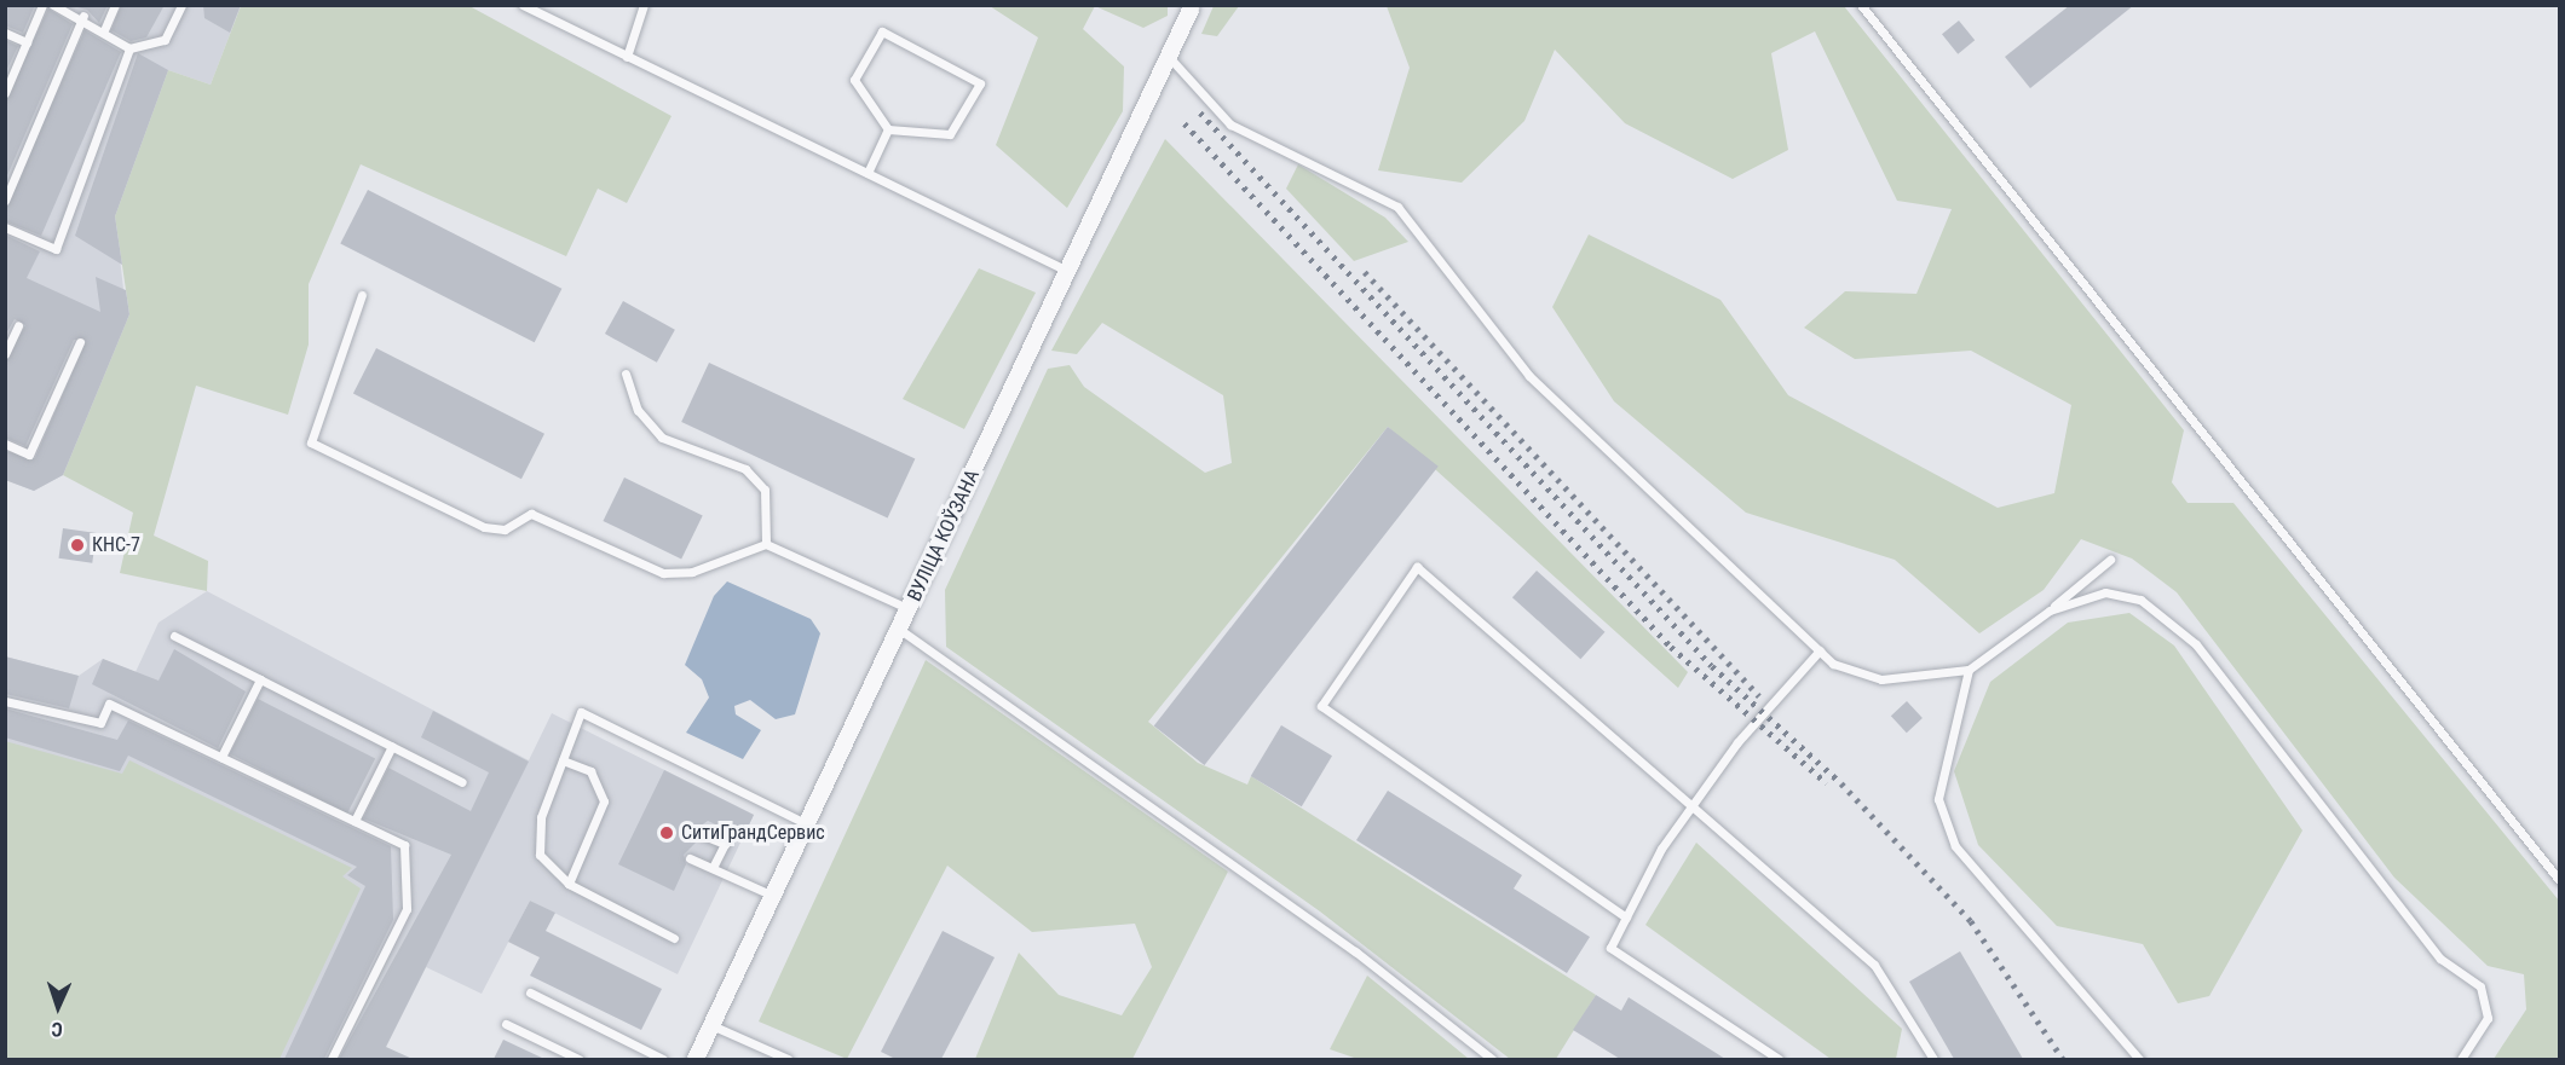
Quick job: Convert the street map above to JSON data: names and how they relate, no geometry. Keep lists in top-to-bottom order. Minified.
{"streets":{"street":["ВУЛІЦА КОЎЗАНА"]},"places":["КНС-7","СитиГрандСервис"],"north":"bottom"}
